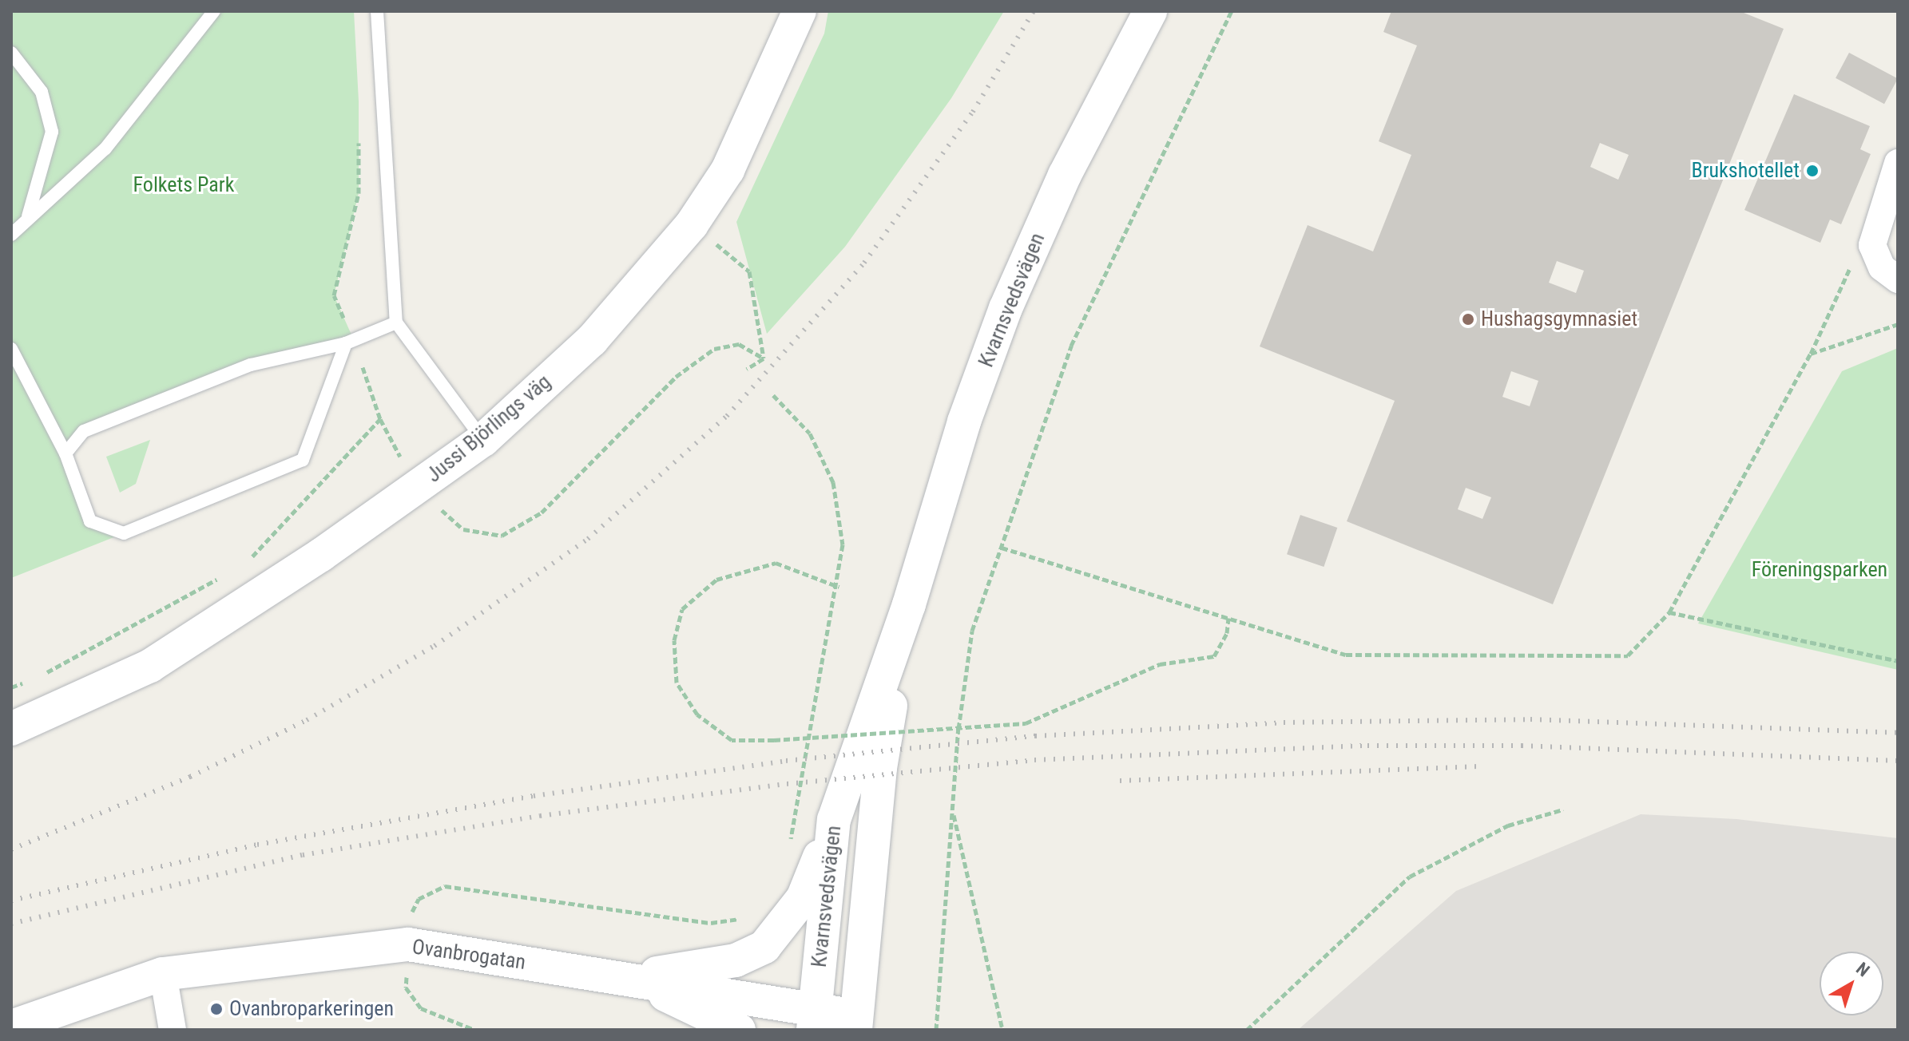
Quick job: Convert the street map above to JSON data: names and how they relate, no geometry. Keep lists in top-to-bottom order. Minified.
{"streets":{"street":["Kvarnsvedsvägen","Jussi Björlings väg","Ovanbrogatan"]},"crossings":[["Kvarnsvedsvägen","Ovanbrogatan"]],"parks":["Folkets Park","Föreningsparken"],"places":["Brukshotellet","Hushagsgymnasiet","Ovanbroparkeringen"],"north":"top right"}
